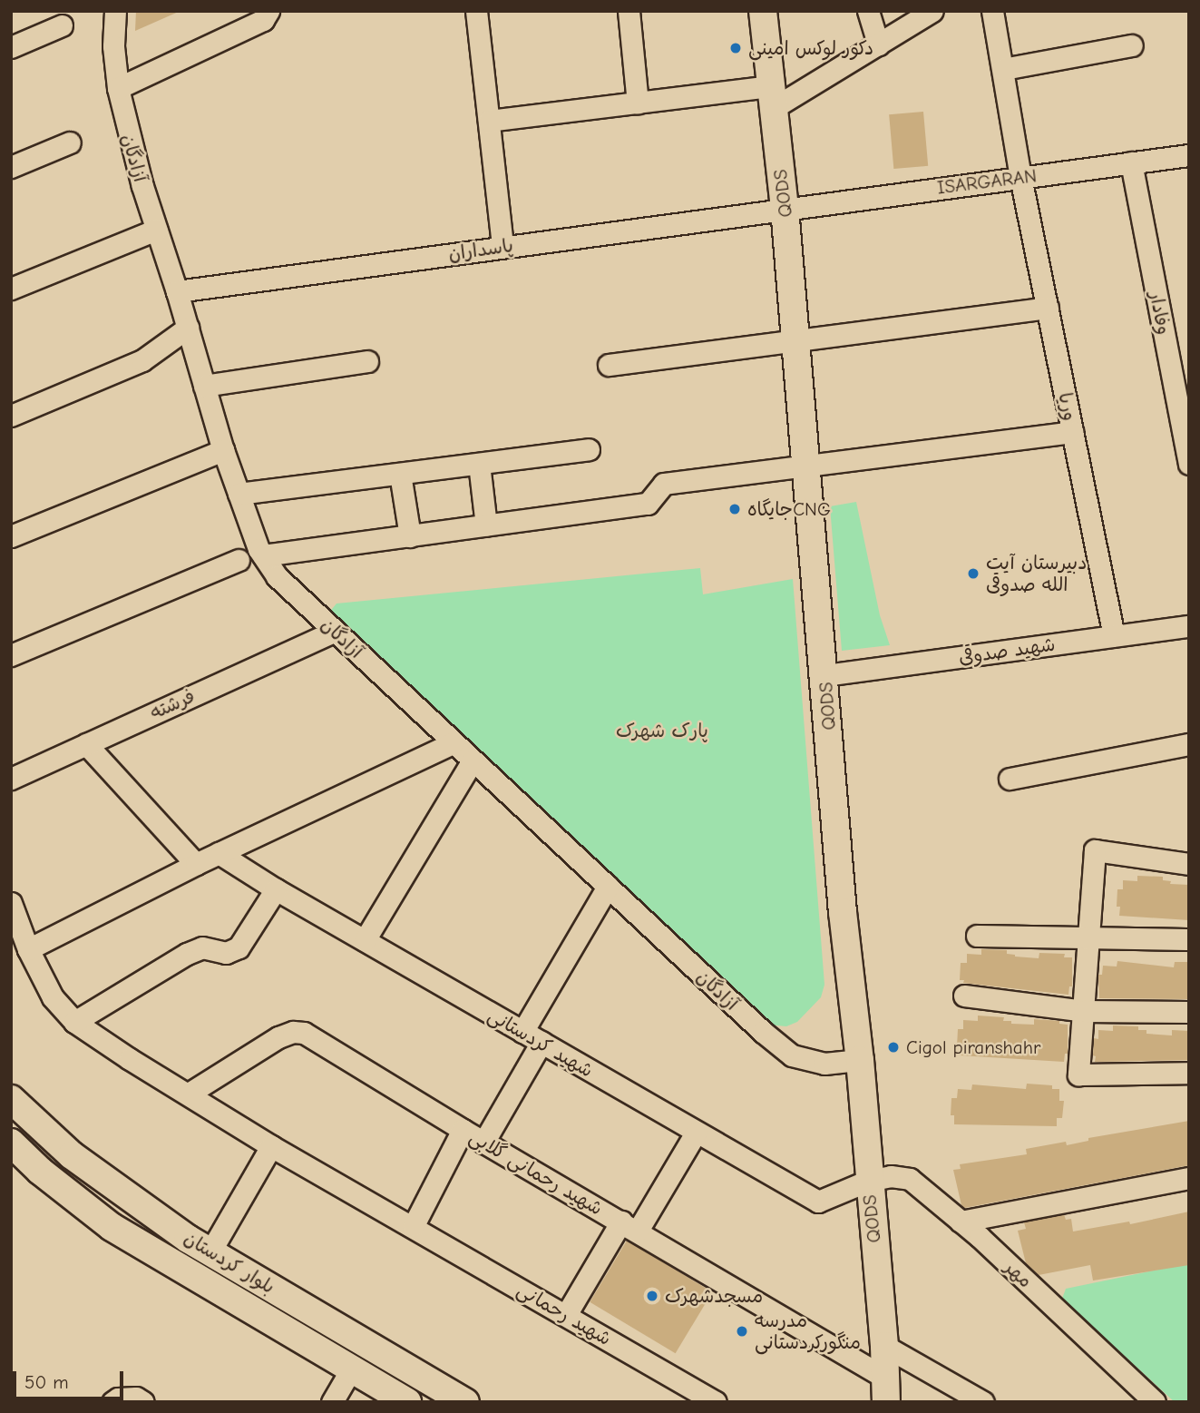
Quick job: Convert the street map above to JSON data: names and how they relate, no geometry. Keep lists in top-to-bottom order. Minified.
{"streets":{"main road":["QODS","بلوار کردستان"],"street":["آزادگان","ISARGARAN","پاسداران","وفادار","وریا","شهید صدوقی","فرشته","شهید کردستانی","شهید رحمانی گلابی","مهر","شهید رحمانی"]},"crossings":[["آزادگان","QODS"],["آزادگان","پاسداران"],["آزادگان","فرشته"],["ISARGARAN","QODS"],["ISARGARAN","پاسداران"],["ISARGARAN","وفادار"],["ISARGARAN","وریا"],["QODS","پاسداران"],["QODS","شهید صدوقی"],["QODS","شهید کردستانی"],["QODS","شهید رحمانی گلابی"],["QODS","مهر"],["وریا","شهید صدوقی"],["شهید کردستانی","مهر"],["شهید رحمانی گلابی","شهید رحمانی"]],"parks":["پارک شهرک"],"places":["دکور لوکس امینی","جایگاهCNG","دبیرستان آیت الله صدوقی","Cigol piranshahr","مسجدشهرک","مدرسه منگورکردستانی"],"scale_bar":"50 m"}
